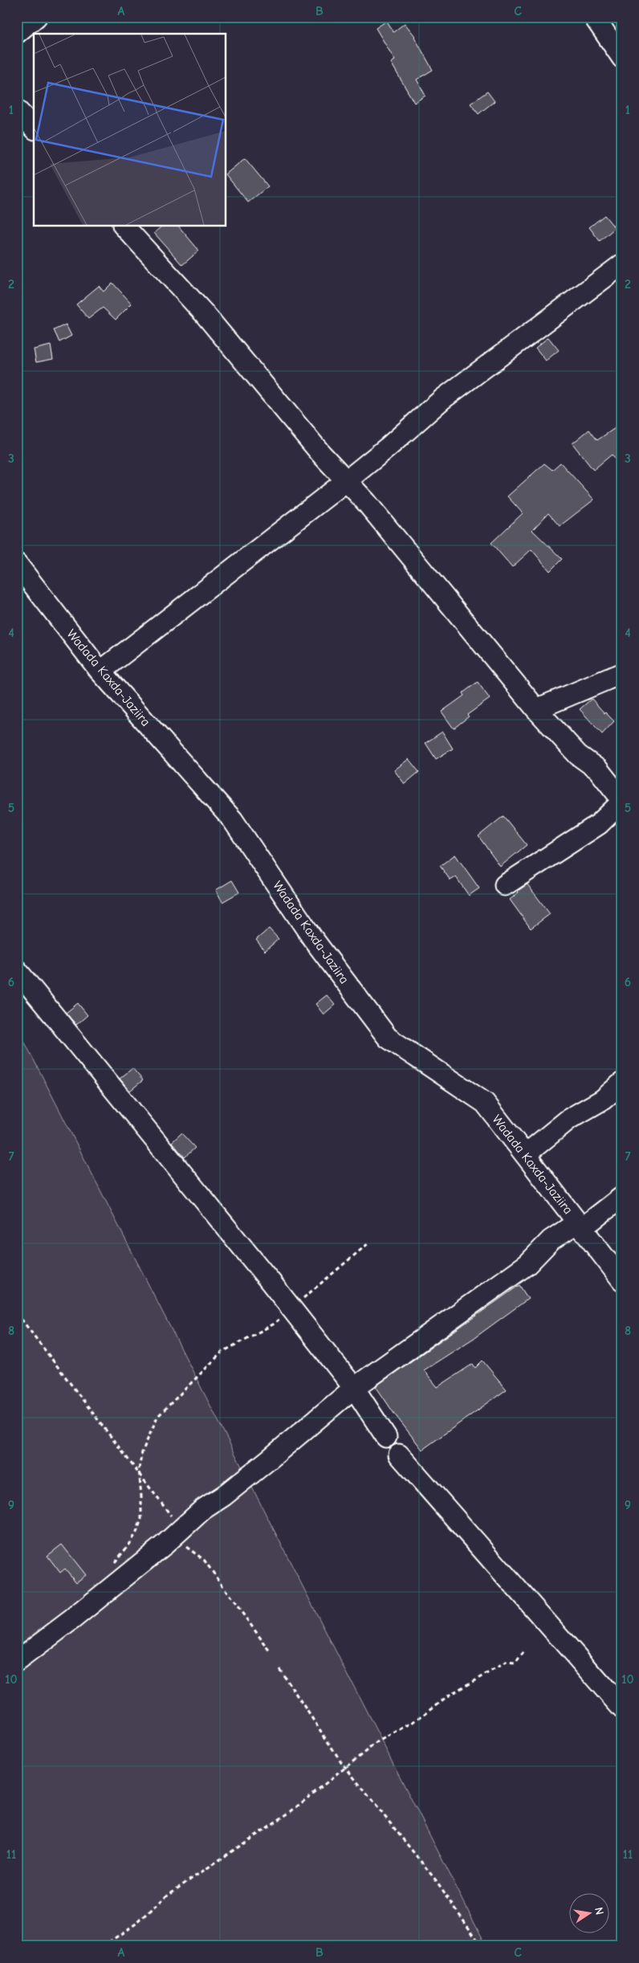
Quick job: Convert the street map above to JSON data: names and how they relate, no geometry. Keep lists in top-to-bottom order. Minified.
{"streets":{"street":["Wadada Kaxda-Jaziira"]},"north":"right","grid":{"columns":["A","B","C"],"rows":["1","2","3","4","5","6","7","8","9","10","11"]}}
